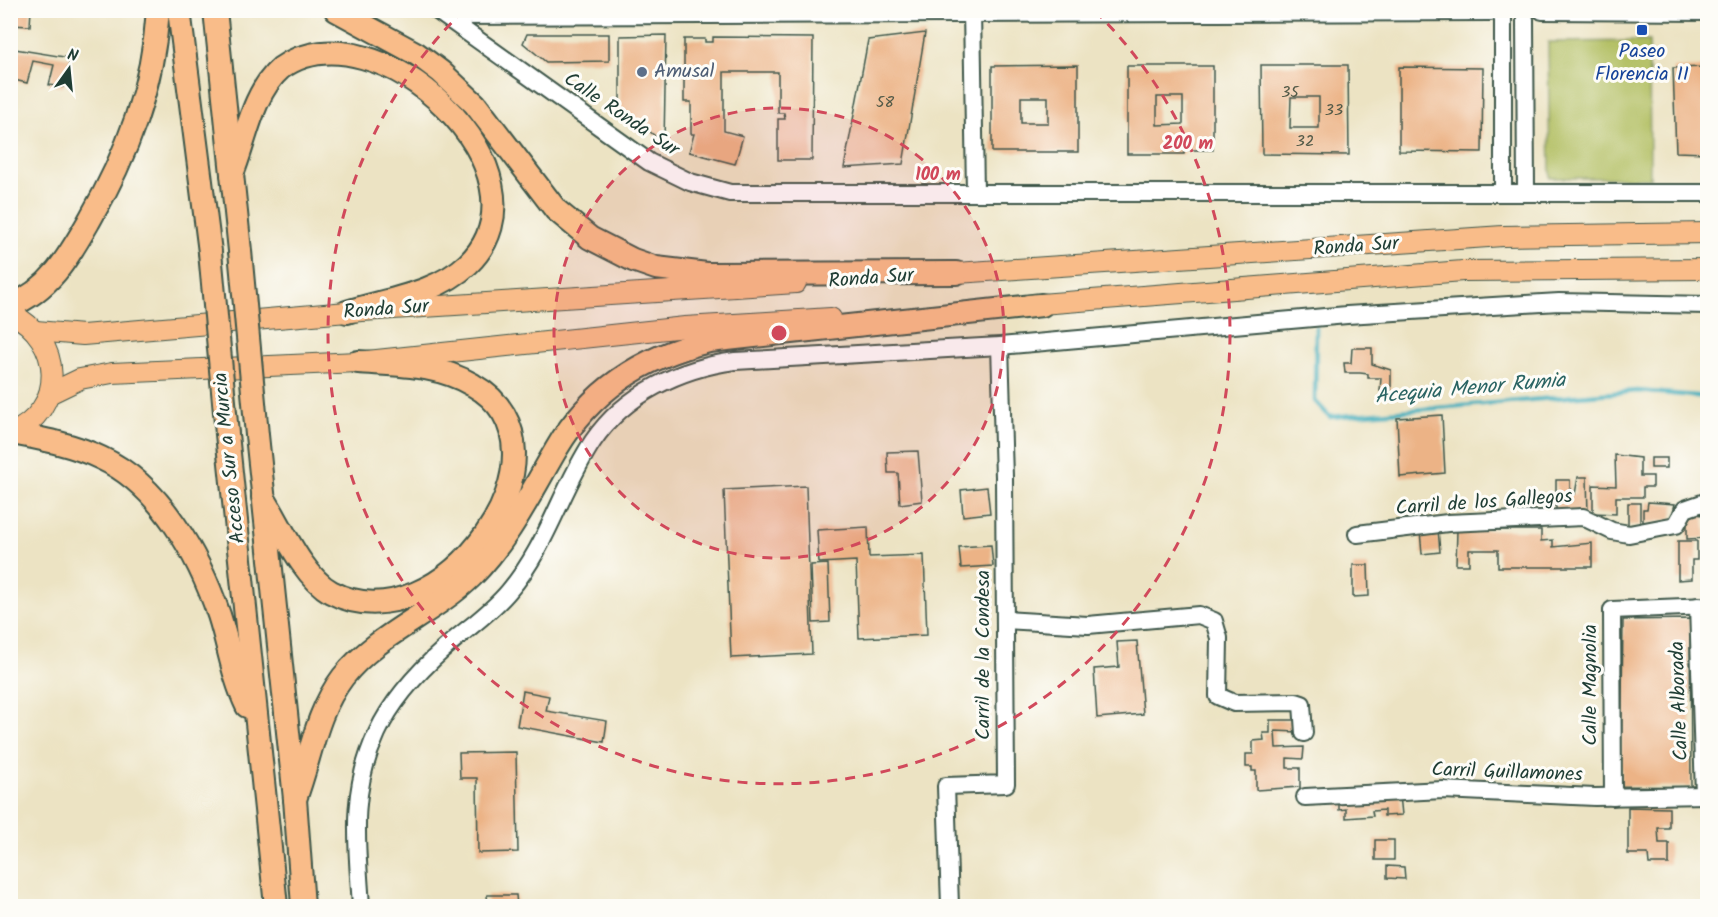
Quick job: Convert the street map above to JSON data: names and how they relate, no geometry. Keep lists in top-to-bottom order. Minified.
{"streets":{"highway":["Acceso Sur a Murcia"],"main road":["Ronda Sur"],"street":["Calle Ronda Sur","Carril de los Gallegos","Carril de la Condesa","Calle Magnolia","Calle Alborada","Carril Guillamones"]},"crossings":[["Calle Magnolia","Calle Alborada"],["Calle Magnolia","Carril Guillamones"],["Calle Alborada","Carril Guillamones"]],"water":["Acequia Menor Rumia"],"places":{"transit":["Paseo Florencia II"],"other":["Amusal"]},"house_numbers":["35","58","33","32"],"north":"top","rings":["200 m","100 m"]}
